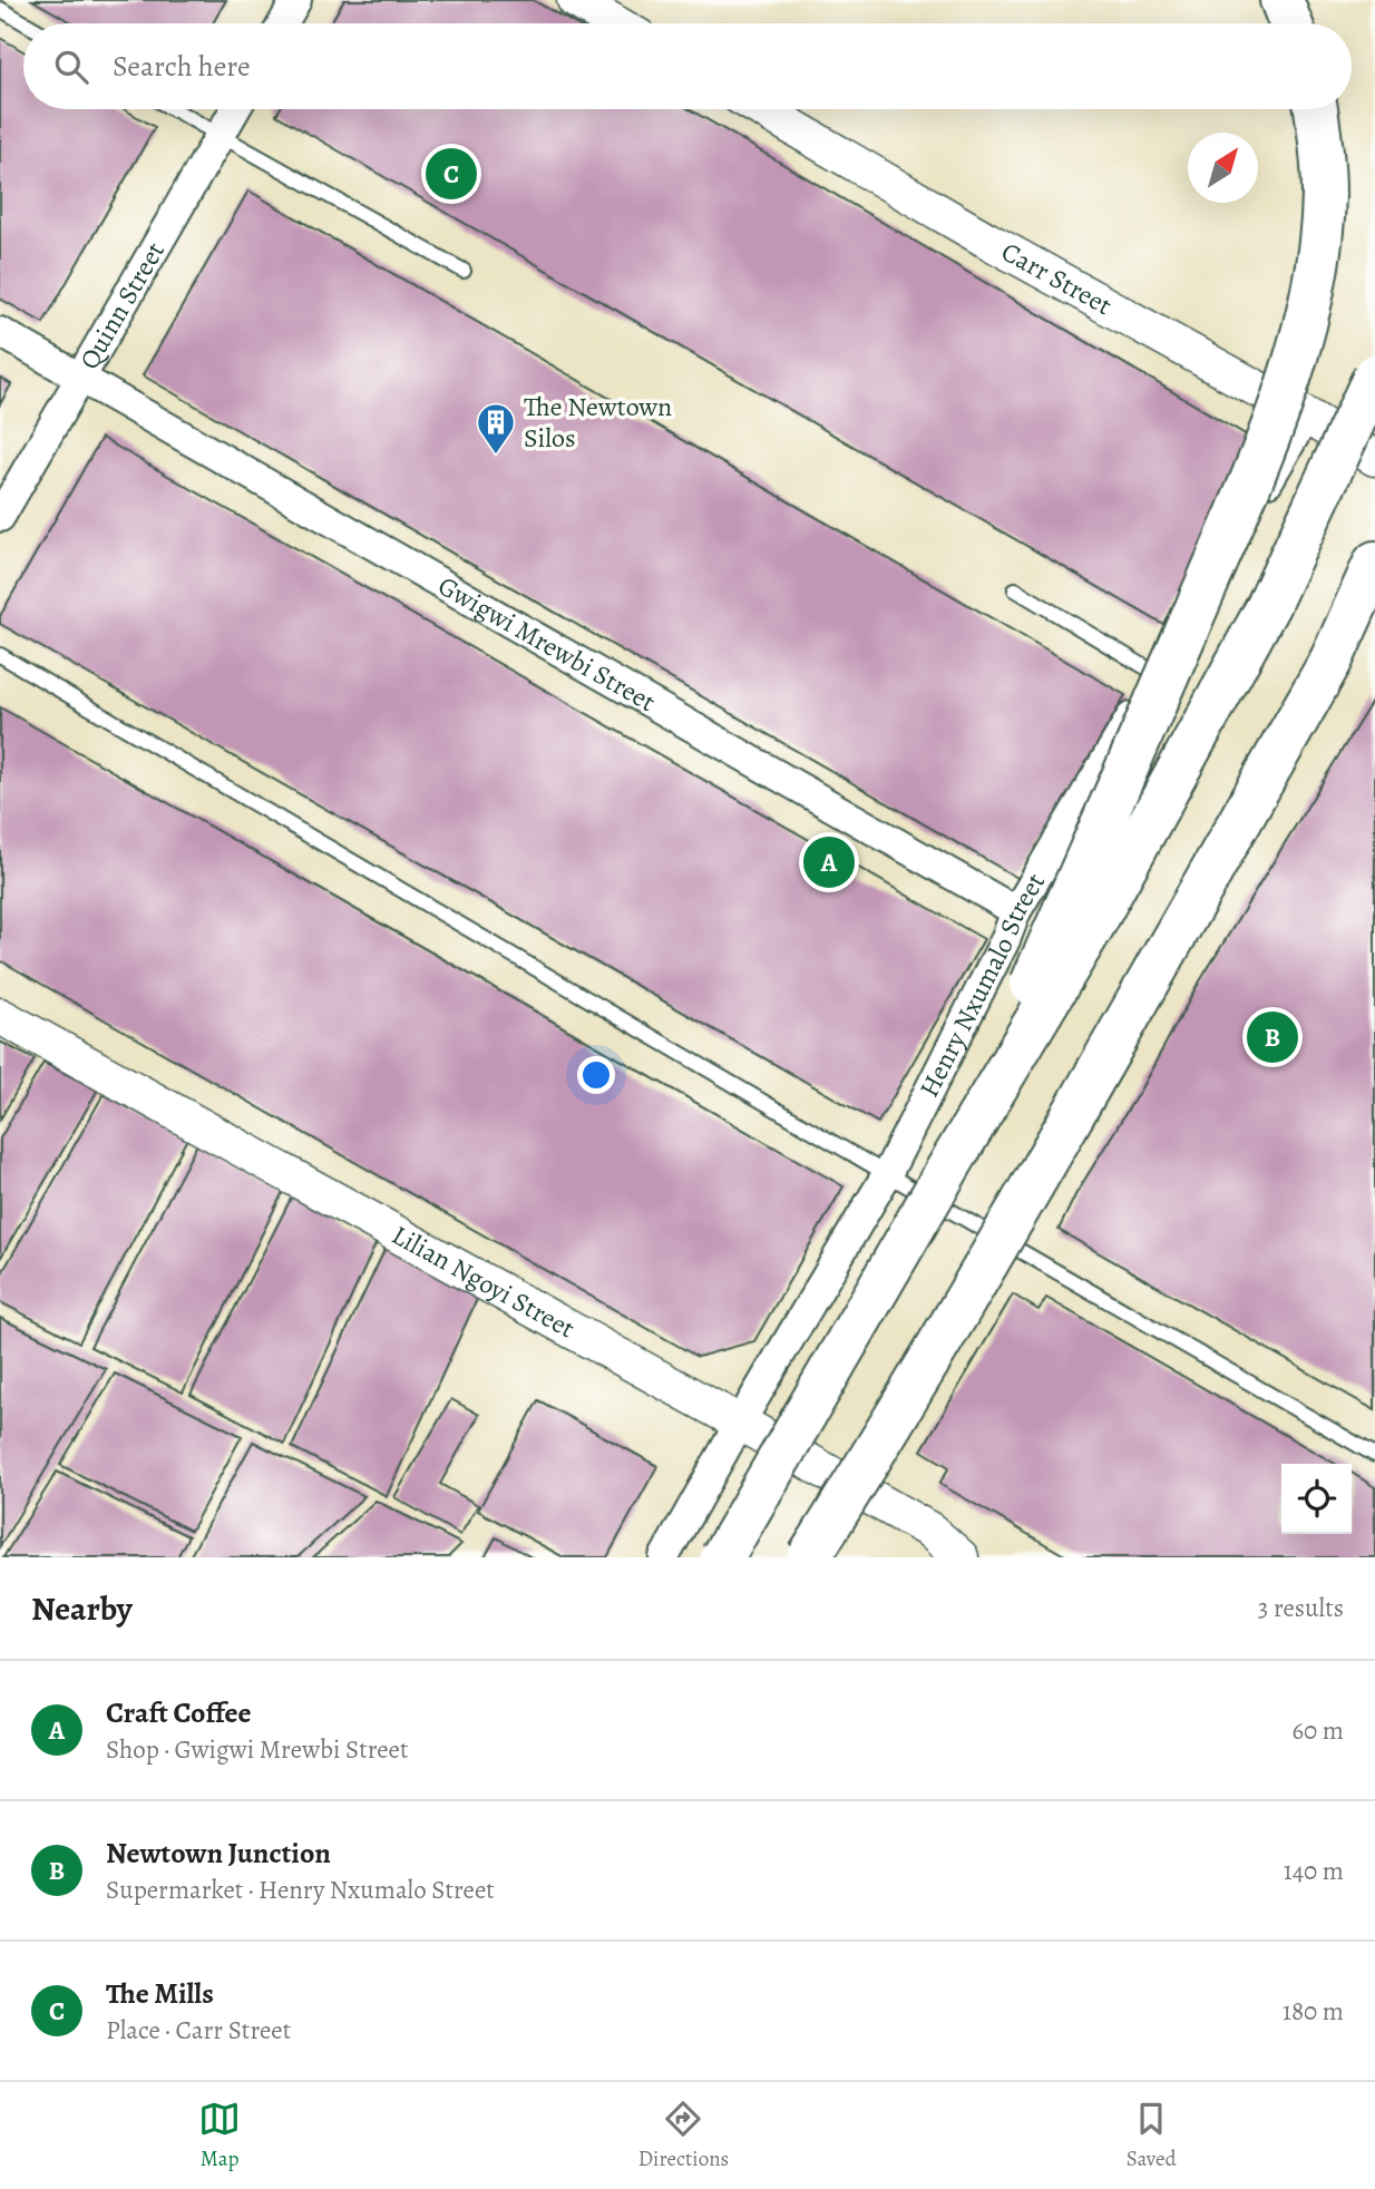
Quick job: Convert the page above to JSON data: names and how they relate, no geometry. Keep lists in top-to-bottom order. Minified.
{"streets":{"street":["Carr Street","Quinn Street","Gwigwi Mrewbi Street","Henry Nxumalo Street","Lilian Ngoyi Street"]},"crossings":[["Carr Street","Henry Nxumalo Street"],["Quinn Street","Gwigwi Mrewbi Street"],["Gwigwi Mrewbi Street","Henry Nxumalo Street"],["Henry Nxumalo Street","Lilian Ngoyi Street"]],"places":{"building":["The Newtown Silos"]},"north":"top right","page":{"search":"Search here","pins":["C","A","B"],"heading":["Nearby","3 results"],"list":[{"mark":"A","name":"Craft Coffee","note":"Shop · Gwigwi Mrewbi Street","value":"60 m"},{"mark":"B","name":"Newtown Junction","note":"Supermarket · Henry Nxumalo Street","value":"140 m"},{"mark":"C","name":"The Mills","note":"Place · Carr Street","value":"180 m"}],"nav":["Map","Directions","Saved"]}}
